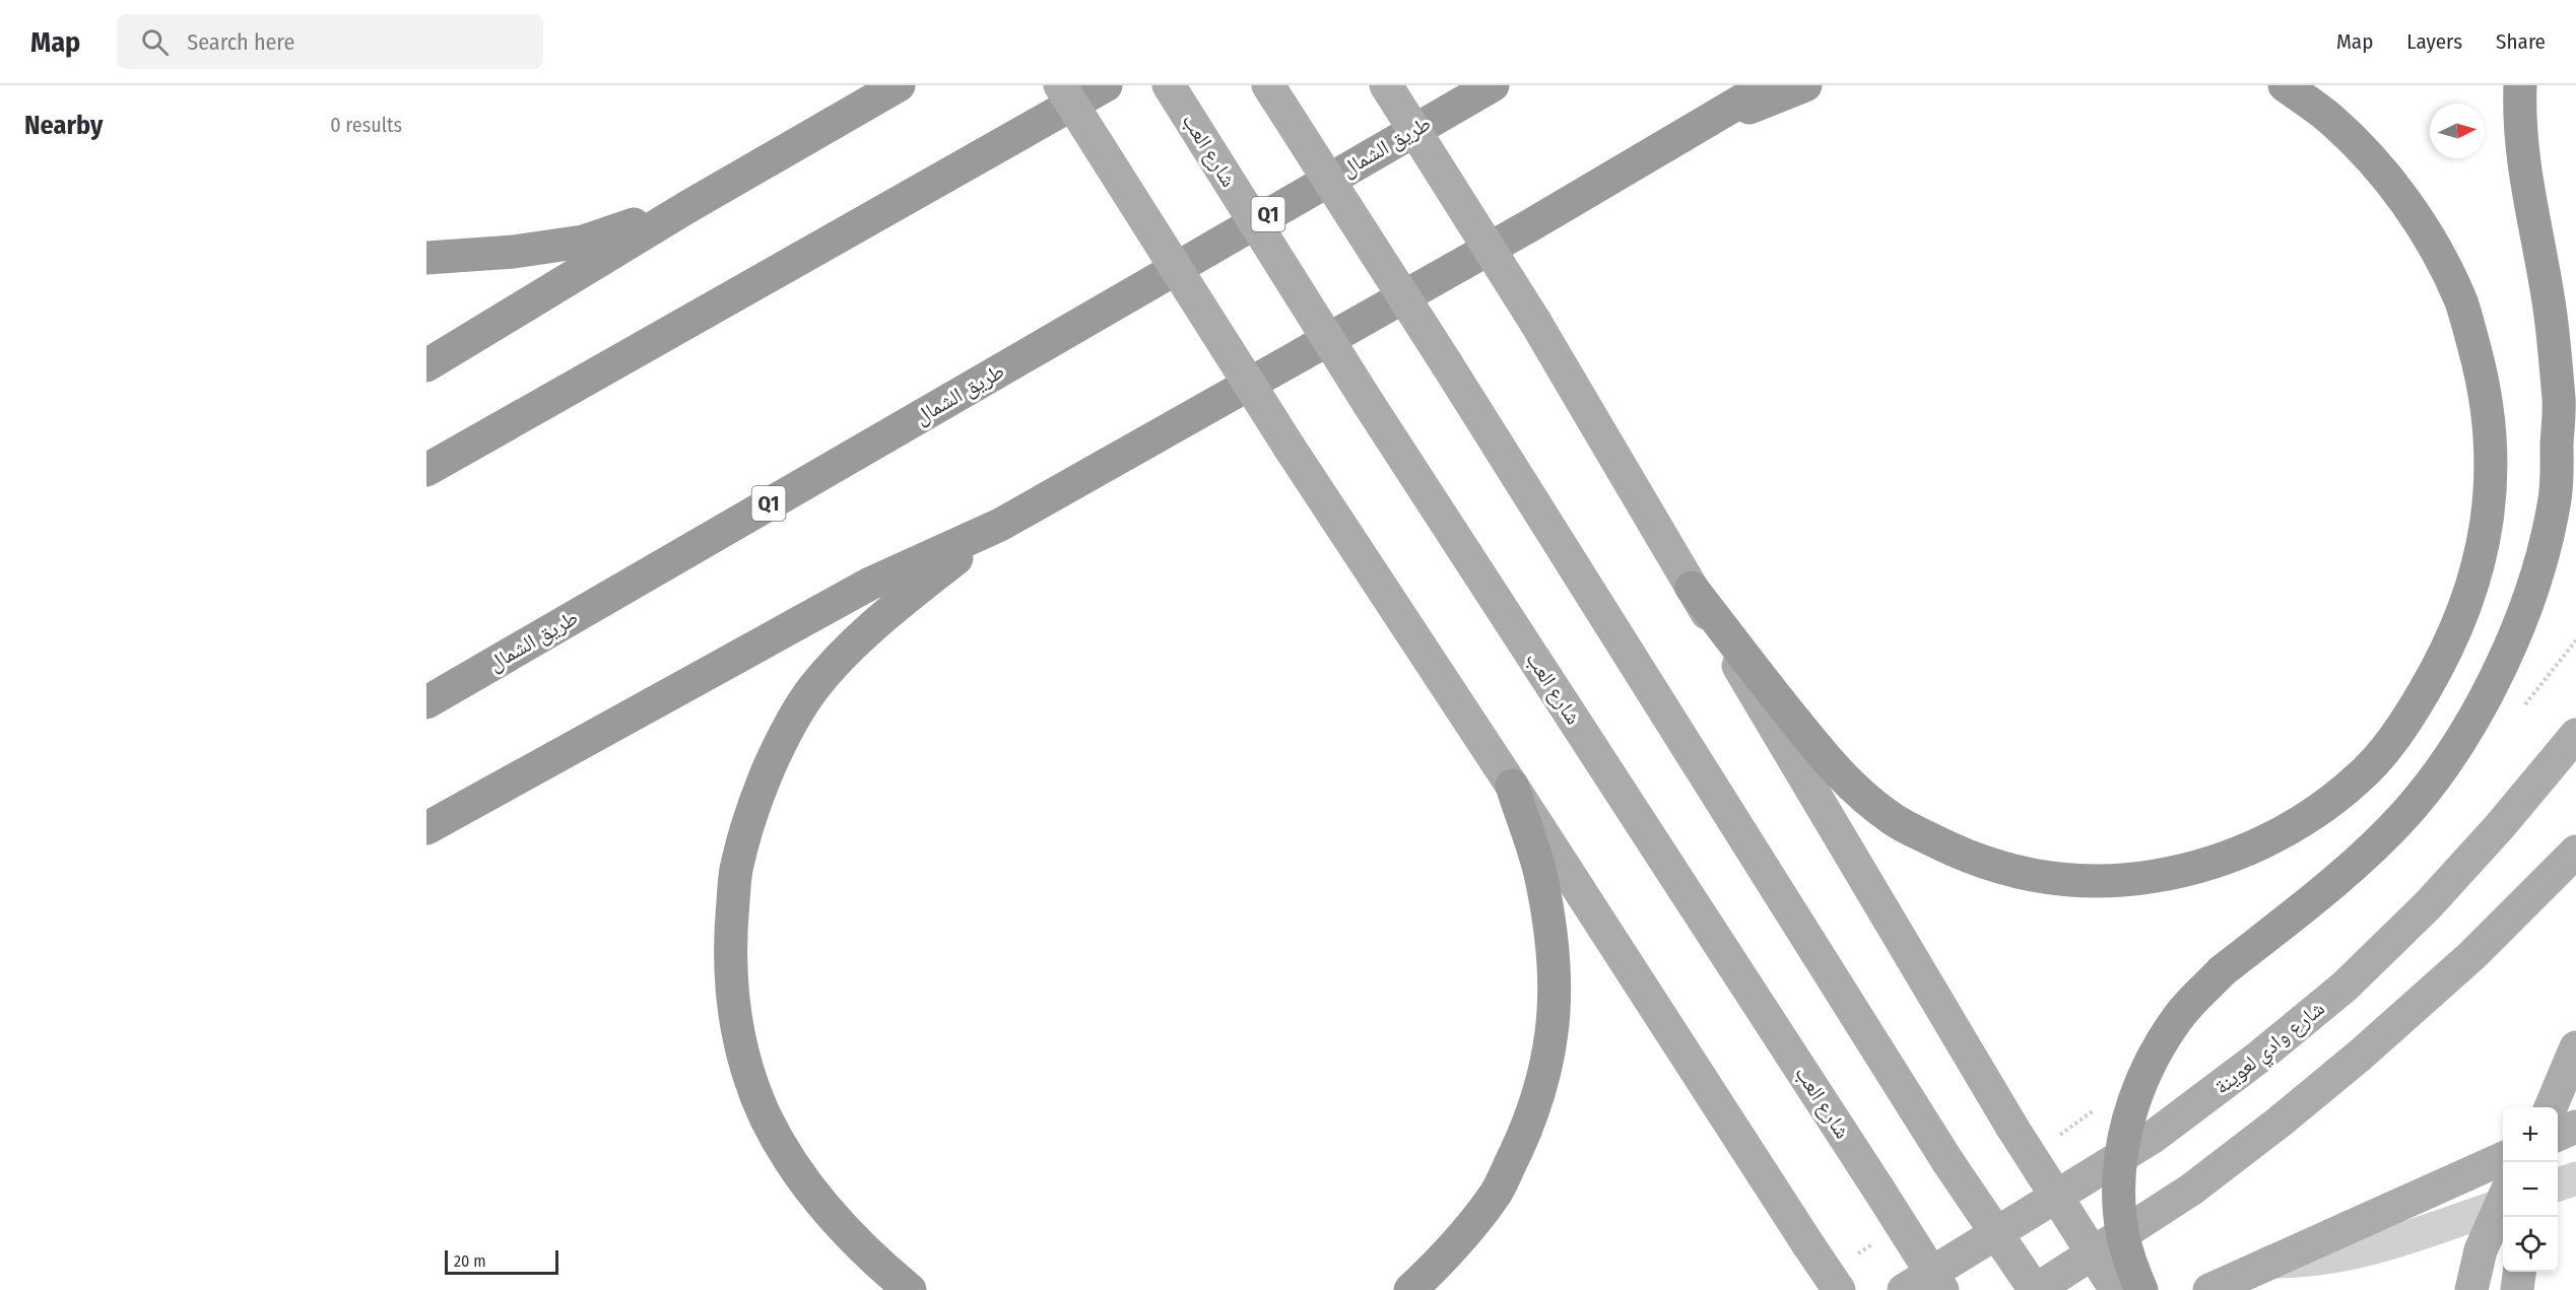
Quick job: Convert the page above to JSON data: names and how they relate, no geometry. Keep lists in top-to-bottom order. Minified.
{"streets":{"highway":["طريق الشمال","Q1"],"main road":["شارع العب","شارع وادي لعوينة"]},"scale_bar":"20 m","north":"right","page":{"header":"Map","search":"Search here","nav":["Map","Layers","Share"],"heading":["Nearby","0 results"],"map_buttons":["+","−"],"scale":"20 m"}}
